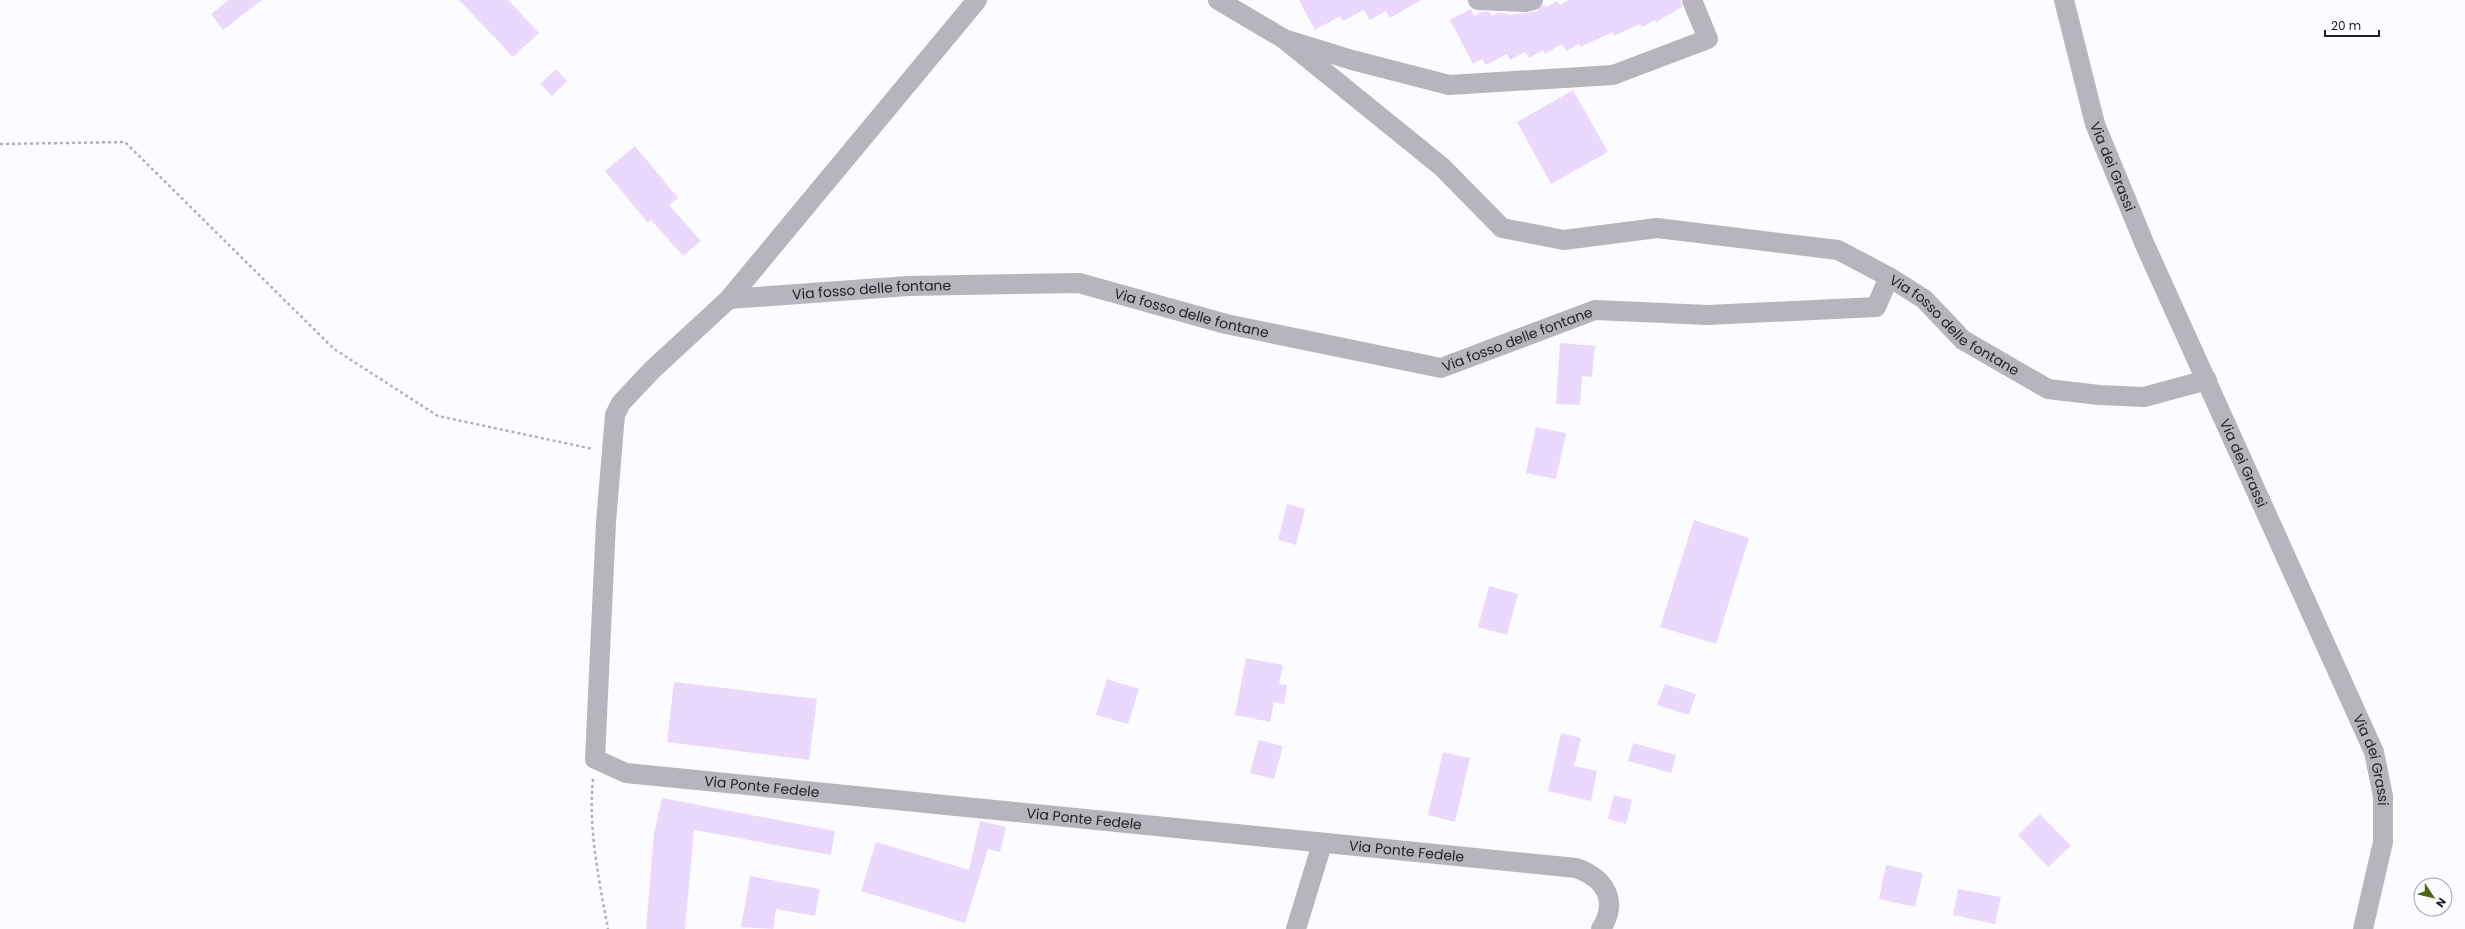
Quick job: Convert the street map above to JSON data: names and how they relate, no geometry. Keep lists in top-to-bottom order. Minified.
{"streets":{"street":["Via dei Grassi","Via fosso delle fontane","Via Ponte Fedele"]},"crossings":[["Via dei Grassi","Via fosso delle fontane"]],"scale_bar":"20 m","north":"bottom right"}
